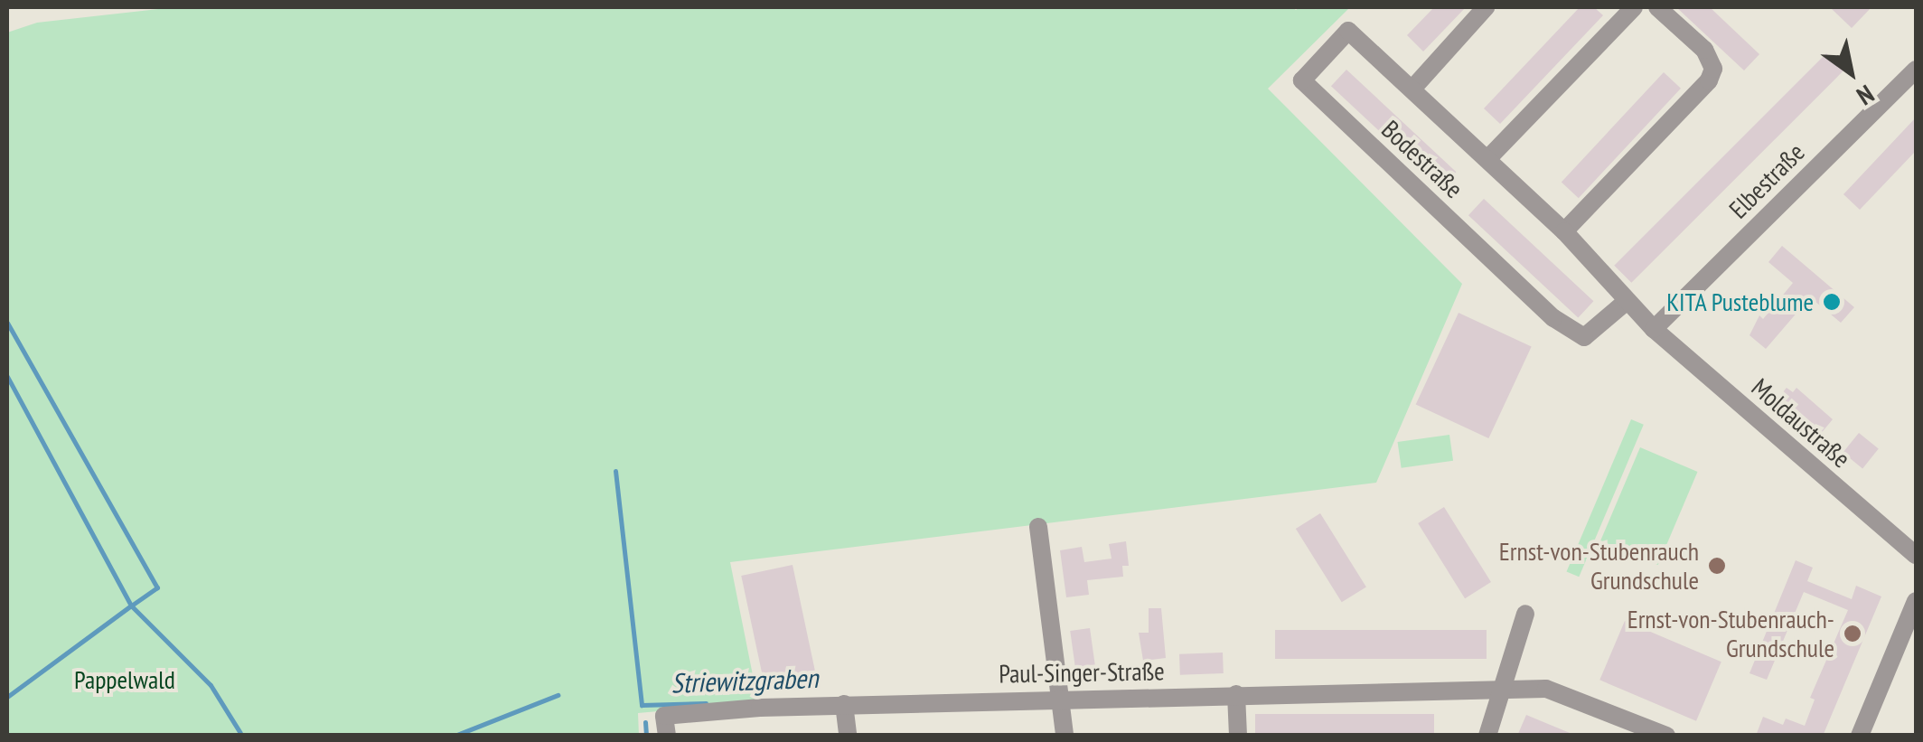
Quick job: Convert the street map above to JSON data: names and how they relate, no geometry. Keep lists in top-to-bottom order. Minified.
{"streets":{"street":["Bodestraße","Elbestraße","Moldaustraße","Paul-Singer-Straße"]},"crossings":[["Bodestraße","Elbestraße"],["Bodestraße","Moldaustraße"],["Elbestraße","Moldaustraße"]],"water":["Striewitzgraben"],"parks":["Pappelwald"],"places":["KITA Pusteblume","Ernst-von-Stubenrauch Grundschule","Ernst-von-Stubenrauch- Grundschule"],"north":"bottom right"}
